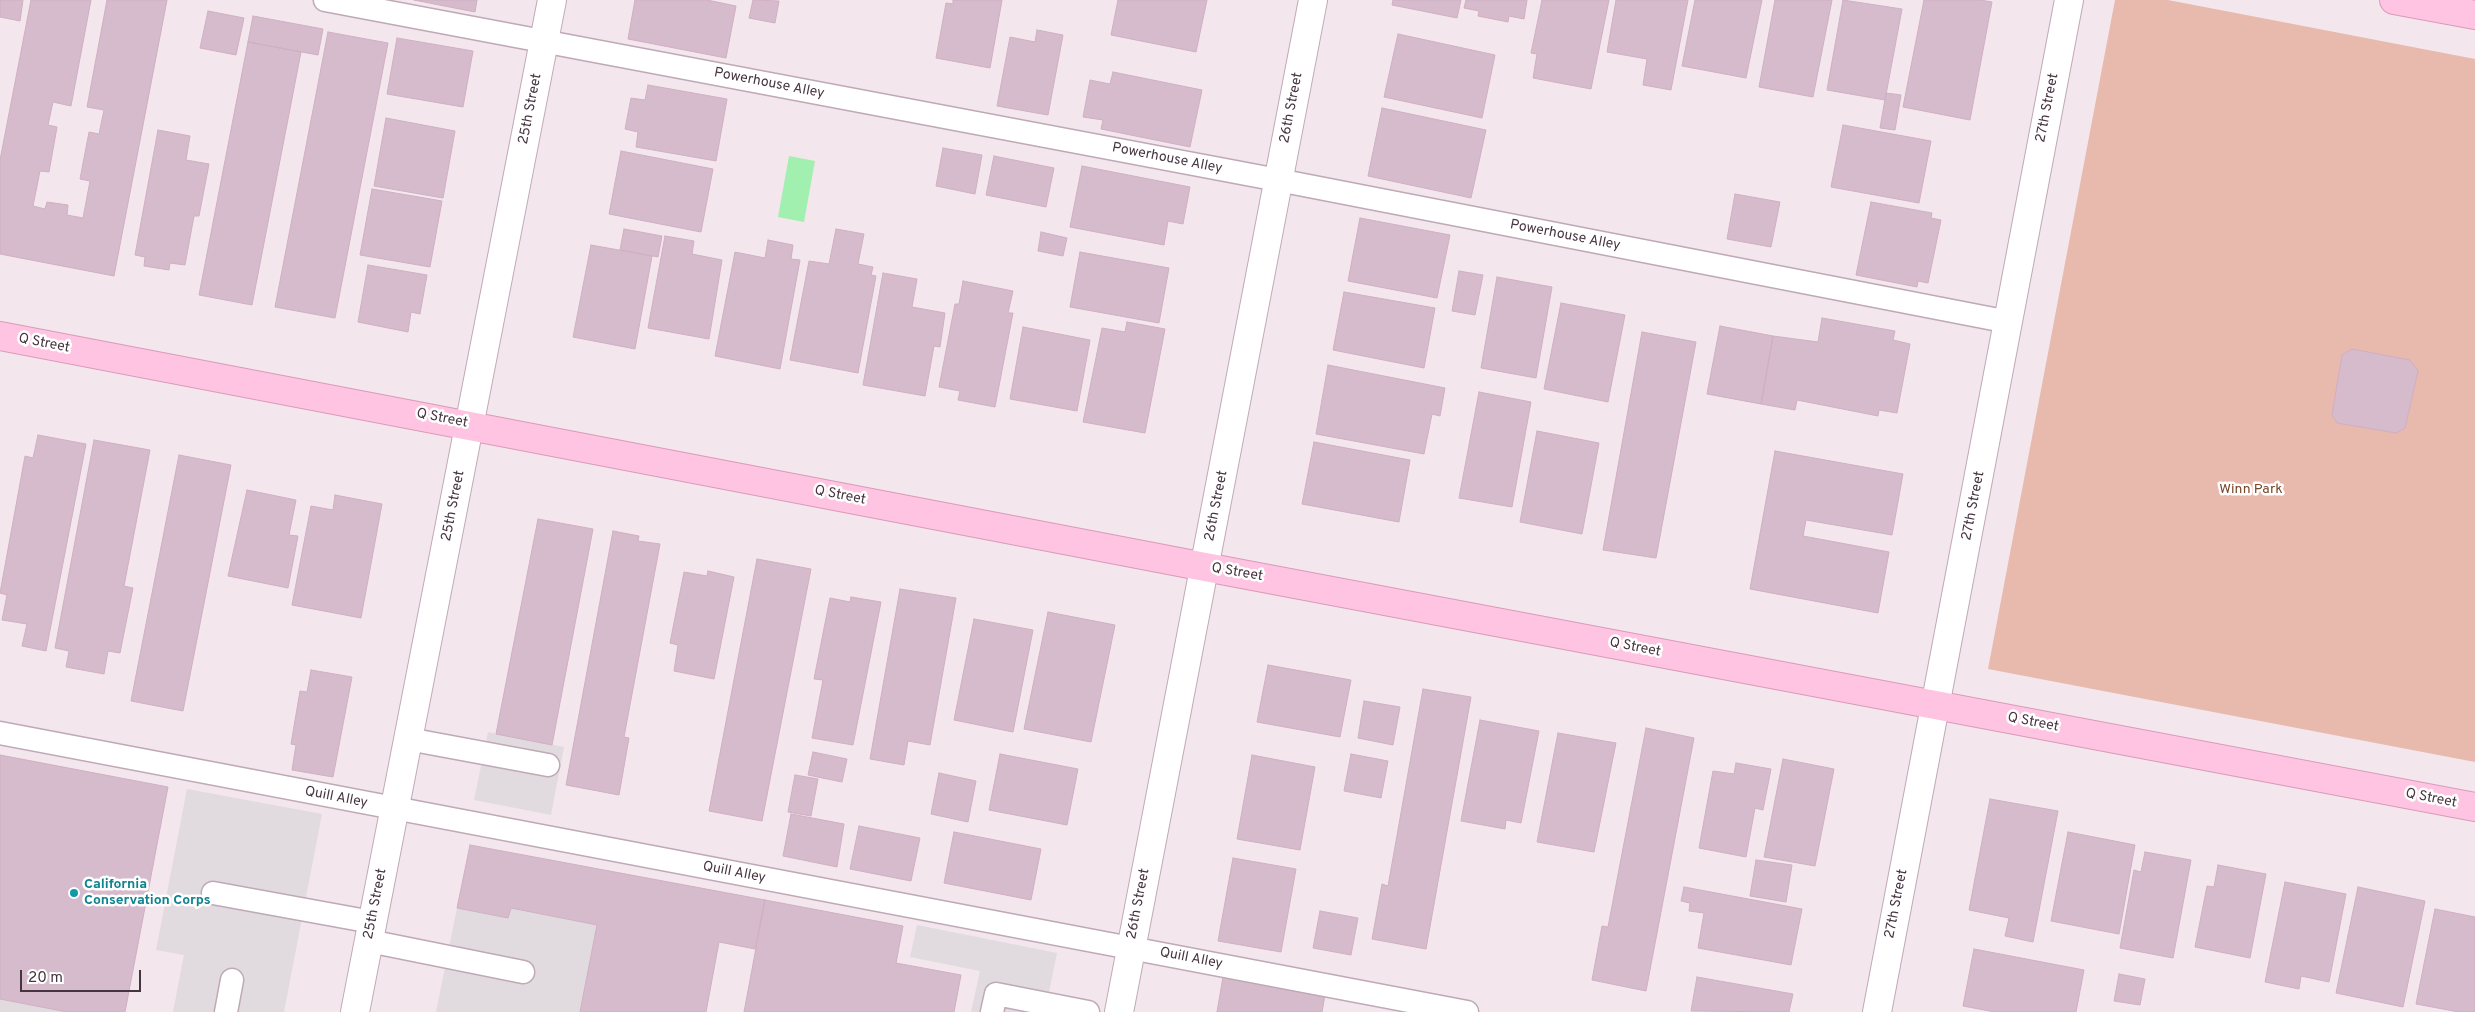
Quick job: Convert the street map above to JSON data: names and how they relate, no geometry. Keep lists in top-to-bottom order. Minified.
{"streets":{"main road":["Q Street"],"street":["26th Street","27th Street","25th Street"],"lane":["Powerhouse Alley","Quill Alley"]},"crossings":[["Powerhouse Alley","26th Street"],["Powerhouse Alley","27th Street"],["Powerhouse Alley","25th Street"],["26th Street","Q Street"],["26th Street","Quill Alley"],["27th Street","Q Street"],["25th Street","Q Street"],["25th Street","Quill Alley"]],"parks":["Winn Park"],"places":["California Conservation Corps"],"scale_bar":"20 m"}
